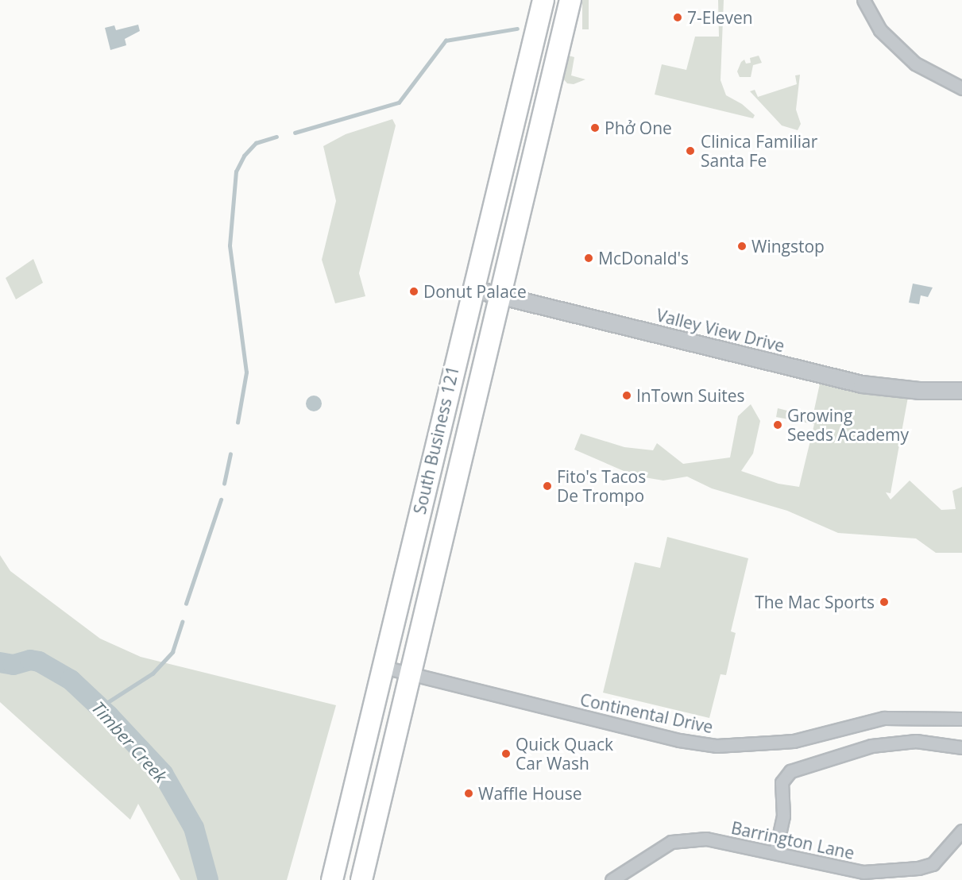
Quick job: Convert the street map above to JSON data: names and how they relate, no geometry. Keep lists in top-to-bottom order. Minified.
{"streets":{"main road":["South Business 121"],"street":["Valley View Drive","Continental Drive","Barrington Lane"]},"crossings":[["Valley View Drive","South Business 121"],["South Business 121","Continental Drive"]],"water":["Timber Creek"],"places":["7-Eleven","Phở One","Clinica Familiar Santa Fe","Wingstop","McDonald's","Donut Palace","InTown Suites","Growing Seeds Academy","Fito's Tacos De Trompo","The Mac Sports","Quick Quack Car Wash","Waffle House"]}
